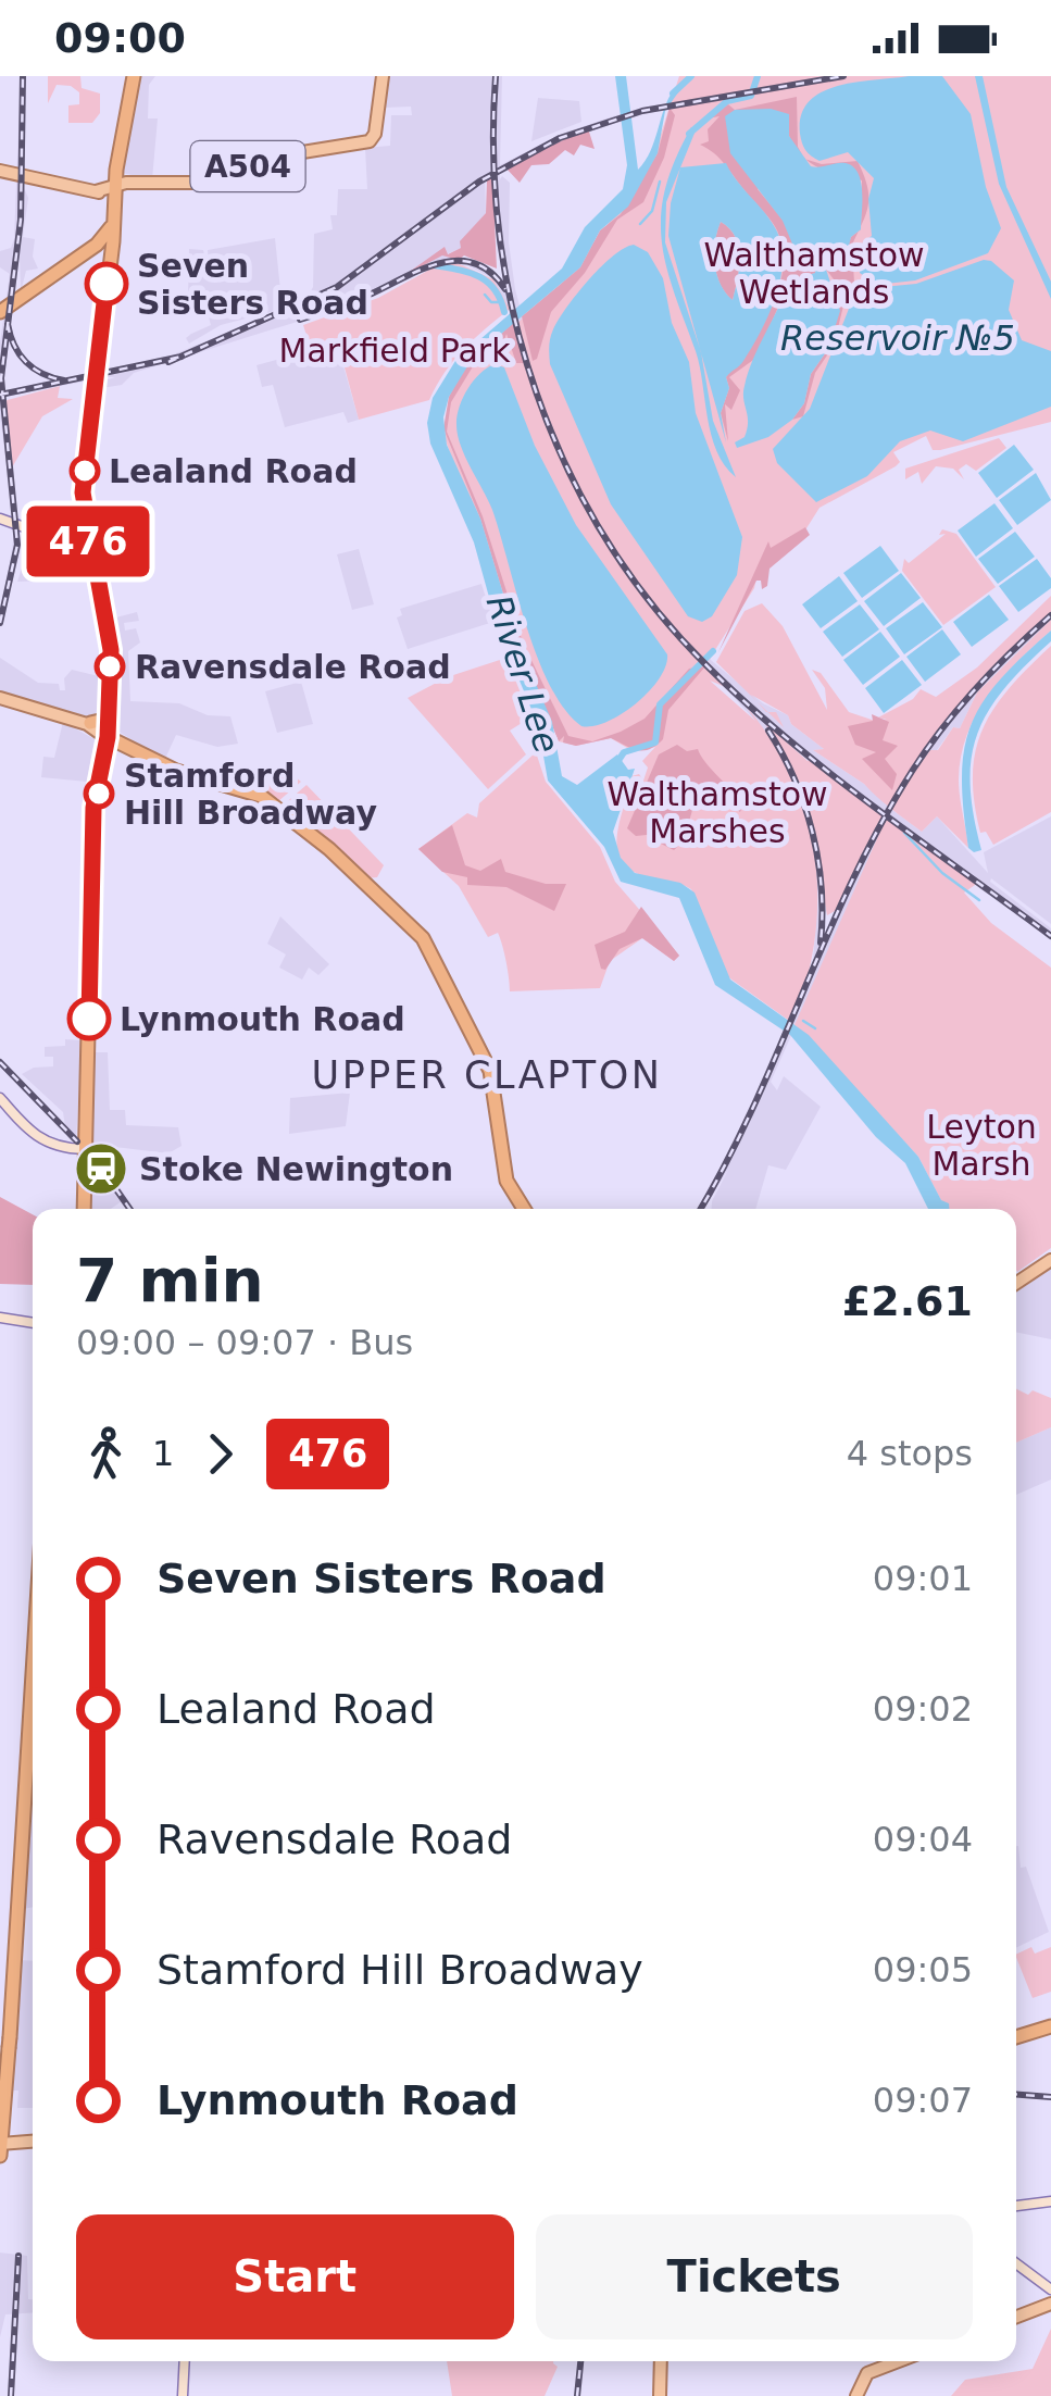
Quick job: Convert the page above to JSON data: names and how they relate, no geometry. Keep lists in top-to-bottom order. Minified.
{"streets":{"main road":["A504"]},"districts":["UPPER CLAPTON"],"water":["Reservoir №5","River Lee"],"parks":["Walthamstow Wetlands","Markfield Park","Walthamstow Marshes","Leyton Marsh"],"places":{"other":["Seven Sisters Road","Lealand Road","Ravensdale Road","Stamford Hill Broadway","Lynmouth Road"],"station":["Stoke Newington"]},"lines":["bus line 476"],"page":{"status":"09:00","on_map":"476","heading":["7 min","09:00 – 09:07 · Bus","£2.61"],"legs":["1","476","4 stops"],"list":[{"name":"Seven Sisters Road","value":"09:01"},{"name":"Lealand Road","value":"09:02"},{"name":"Ravensdale Road","value":"09:04"},{"name":"Stamford Hill Broadway","value":"09:05"},{"name":"Lynmouth Road","value":"09:07"}],"buttons":["Start","Tickets"]}}
